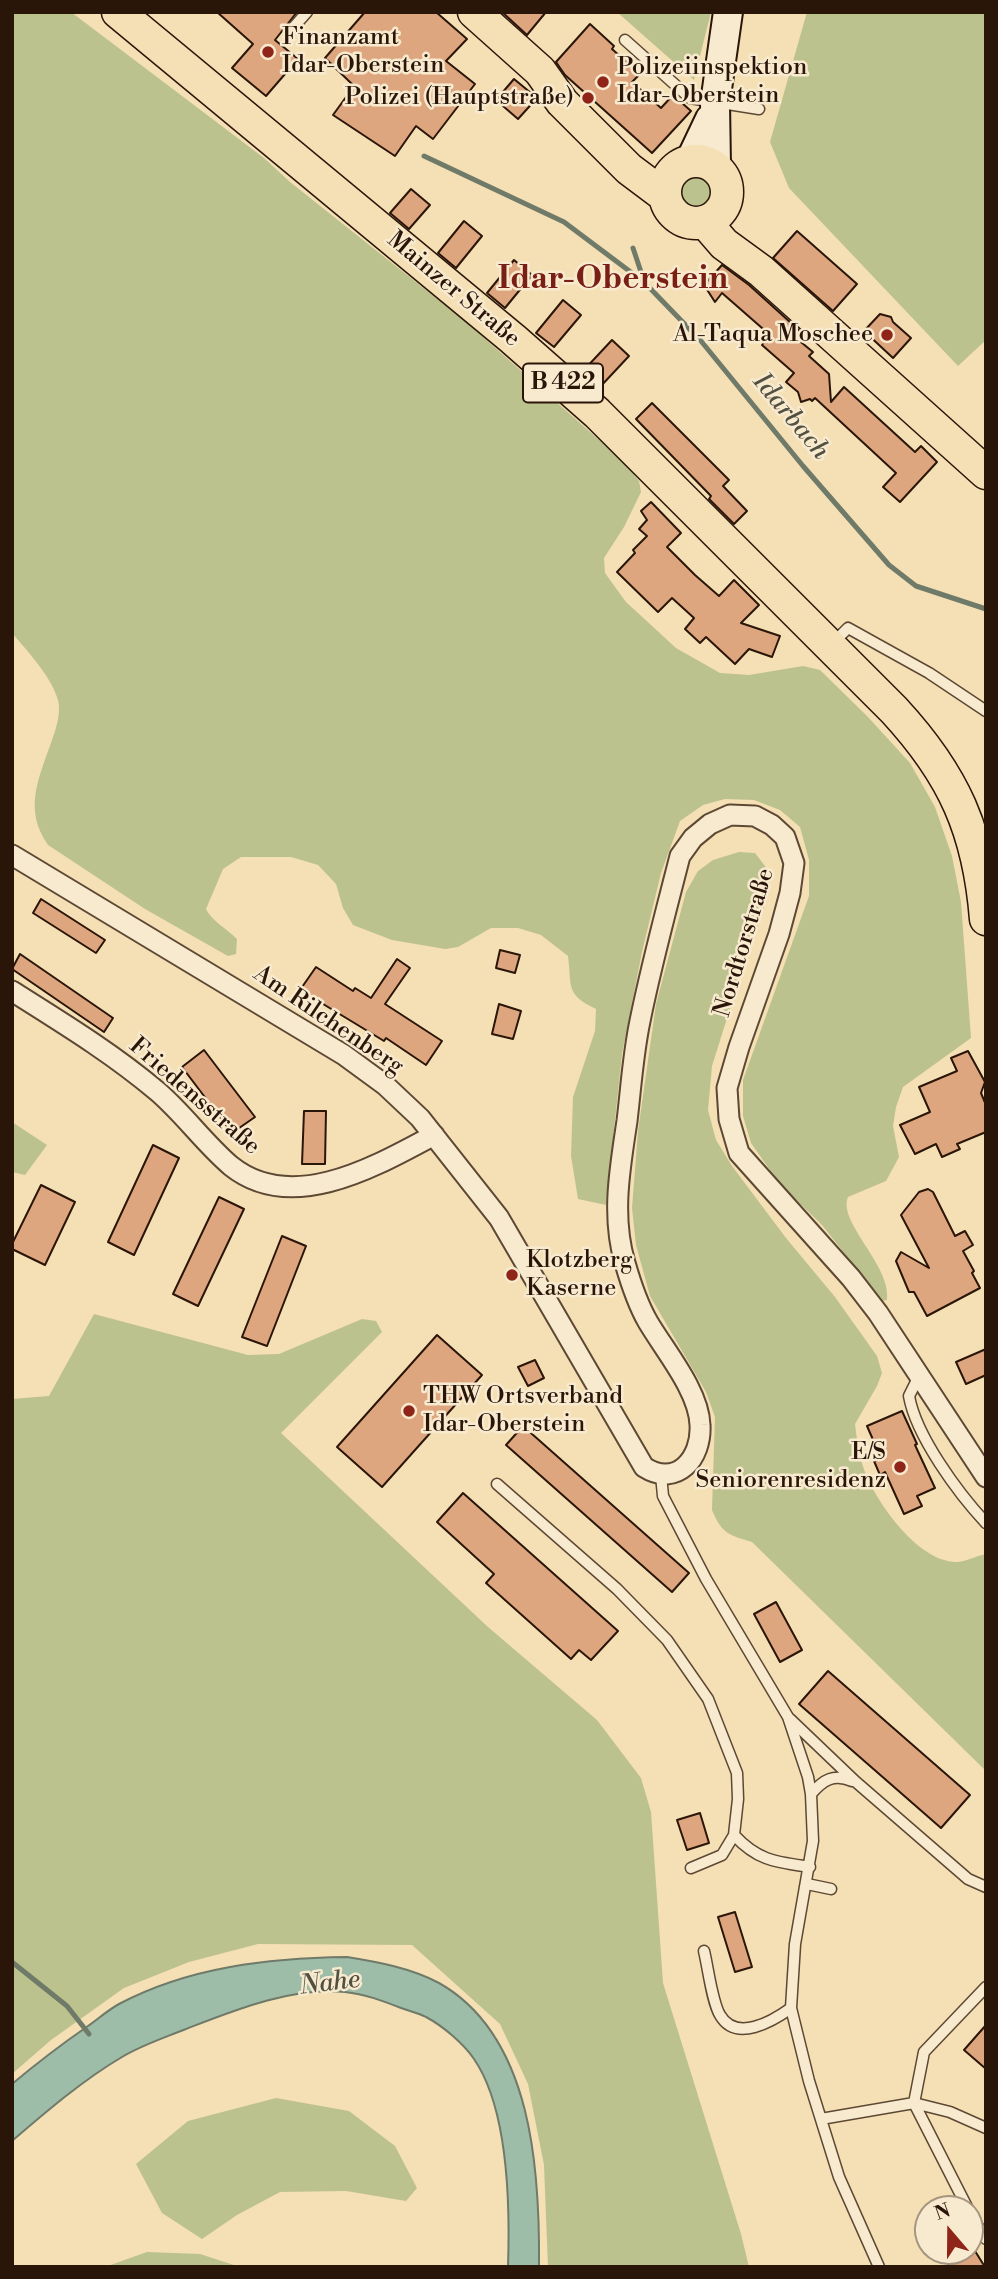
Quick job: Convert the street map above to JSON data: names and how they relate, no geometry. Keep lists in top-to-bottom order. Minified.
{"streets":{"main road":["Mainzer Straße","B 422"],"street":["Nordtorstraße","Am Rilchenberg","Friedensstraße"]},"crossings":[["Nordtorstraße","Am Rilchenberg"],["Am Rilchenberg","Friedensstraße"]],"districts":["Idar-Oberstein"],"water":["Idarbach","Nahe"],"places":["Finanzamt Idar-Oberstein","Polizeiinspektion Idar-Oberstein","Polizei (Hauptstraße)","Al-Taqua Moschee","Klotzberg Kaserne","THW Ortsverband Idar-Oberstein","E/S Seniorenresidenz"],"north":"top"}
